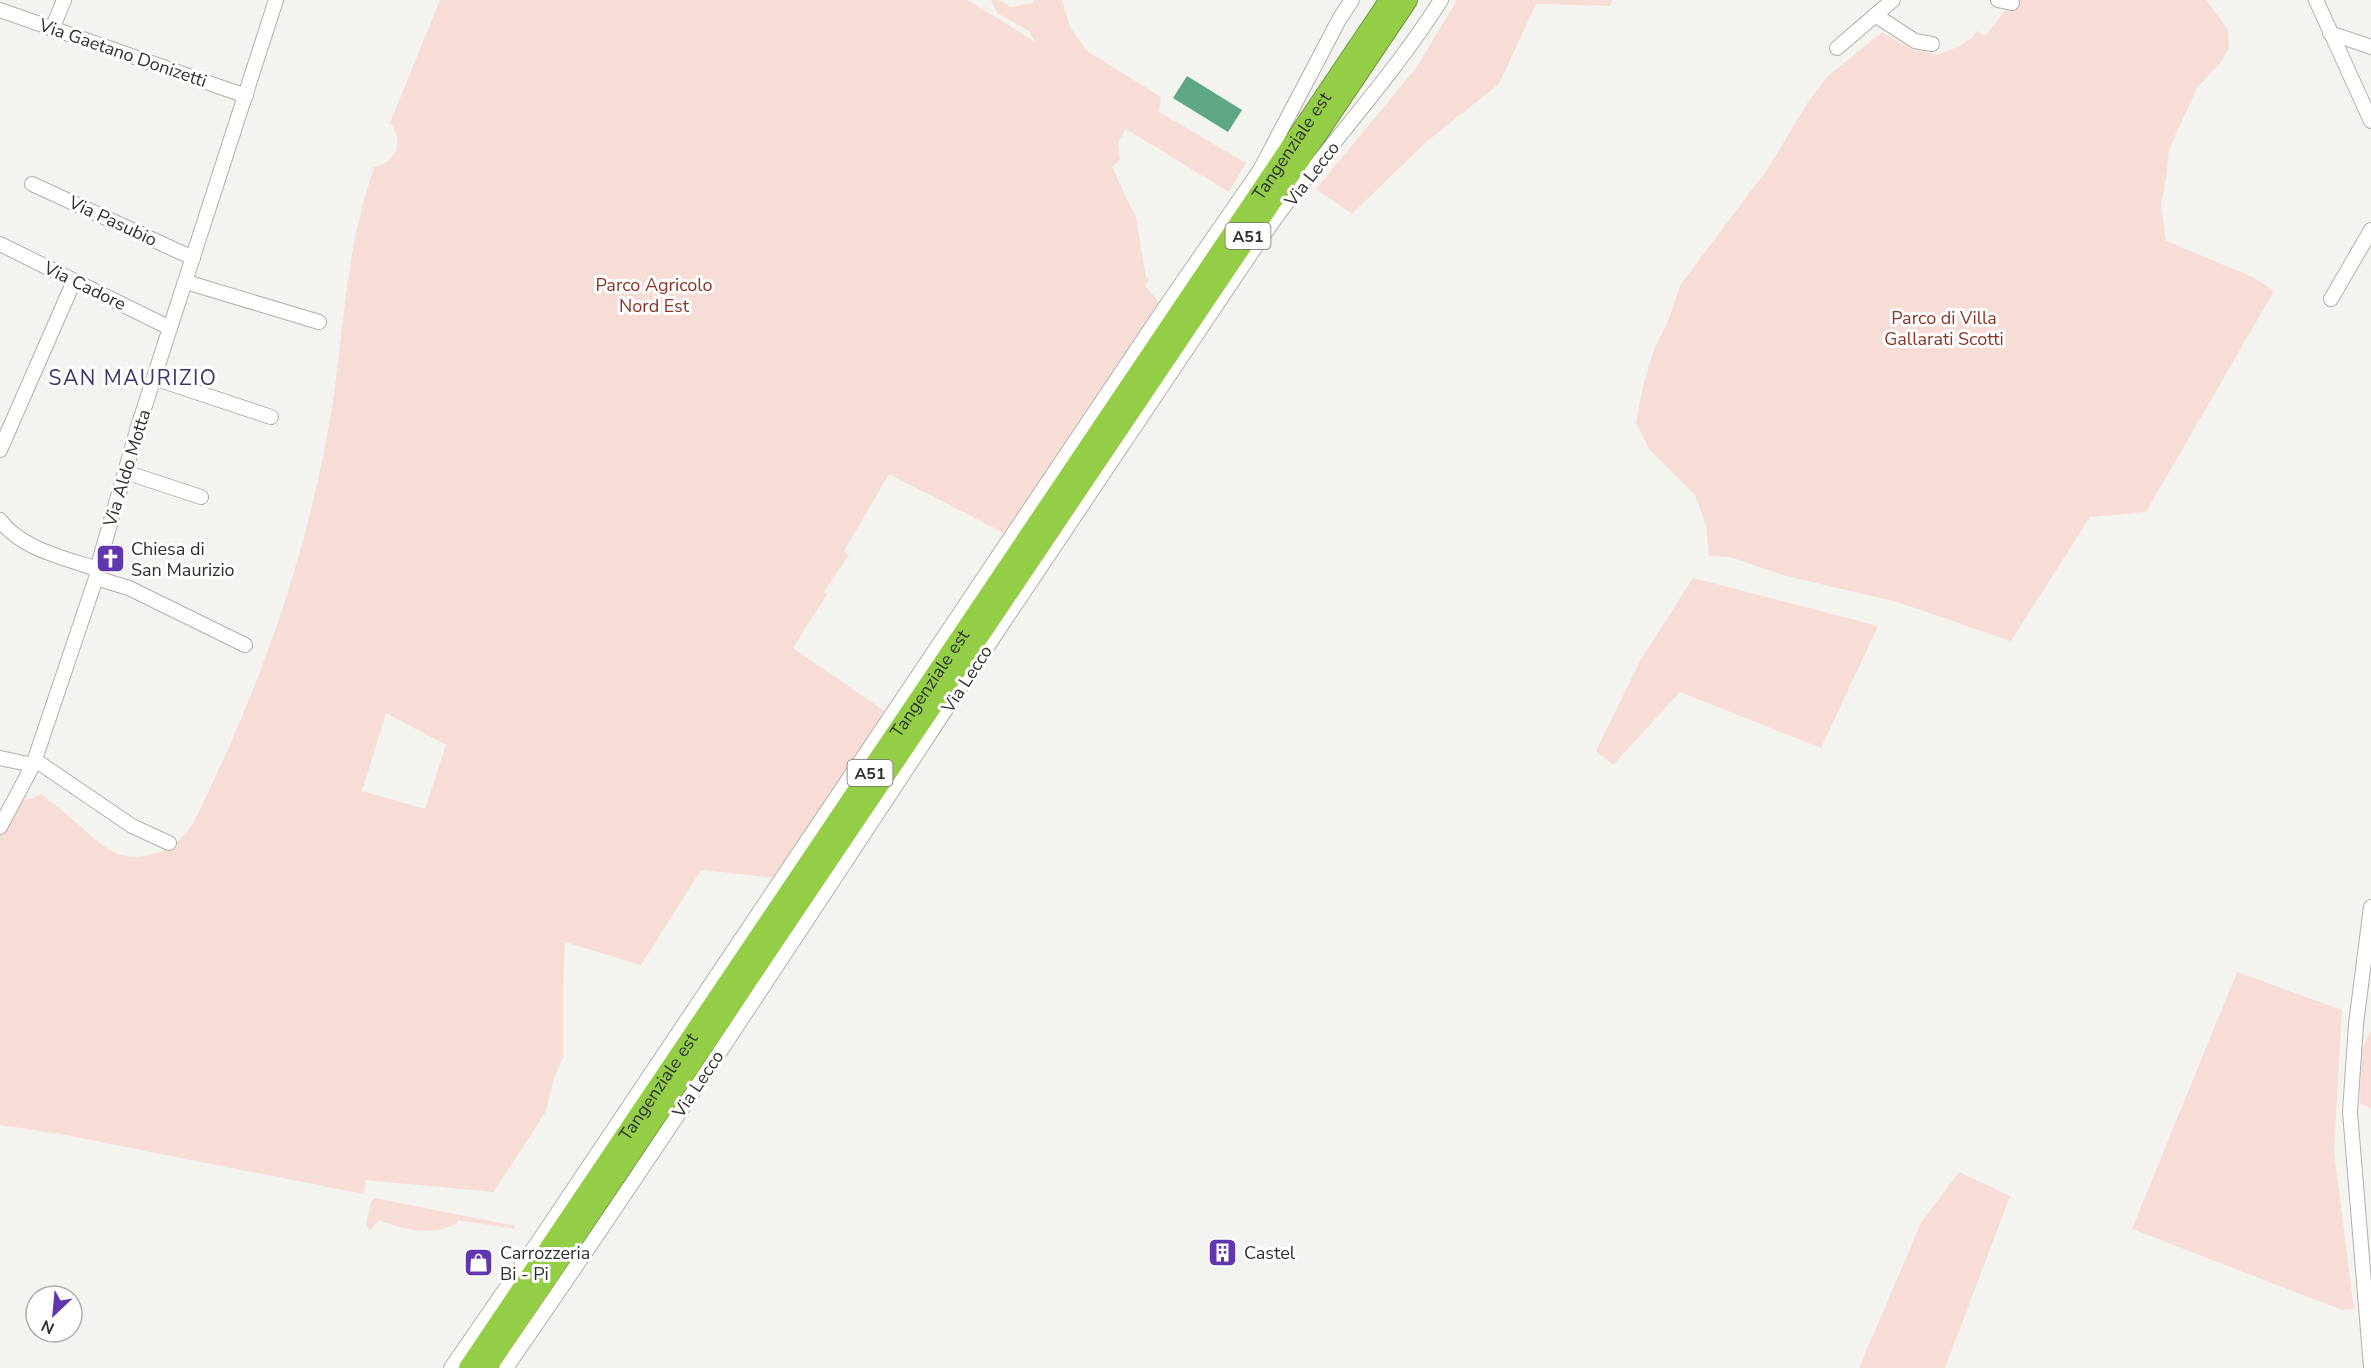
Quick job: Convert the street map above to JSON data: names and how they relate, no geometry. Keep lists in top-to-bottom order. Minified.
{"streets":{"highway":["Tangenziale est","A51"],"street":["Via Gaetano Donizetti","Via Lecco","Via Pasubio","Via Cadore","Via Aldo Motta"]},"crossings":[["Via Gaetano Donizetti","Via Aldo Motta"],["Via Pasubio","Via Aldo Motta"],["Via Cadore","Via Aldo Motta"]],"districts":["SAN MAURIZIO"],"parks":["Parco Agricolo Nord Est","Parco di Villa Gallarati Scotti"],"places":{"church":["Chiesa di San Maurizio"],"building":["Castel"],"shop":["Carrozzeria Bi - Pi"]},"north":"bottom left"}
